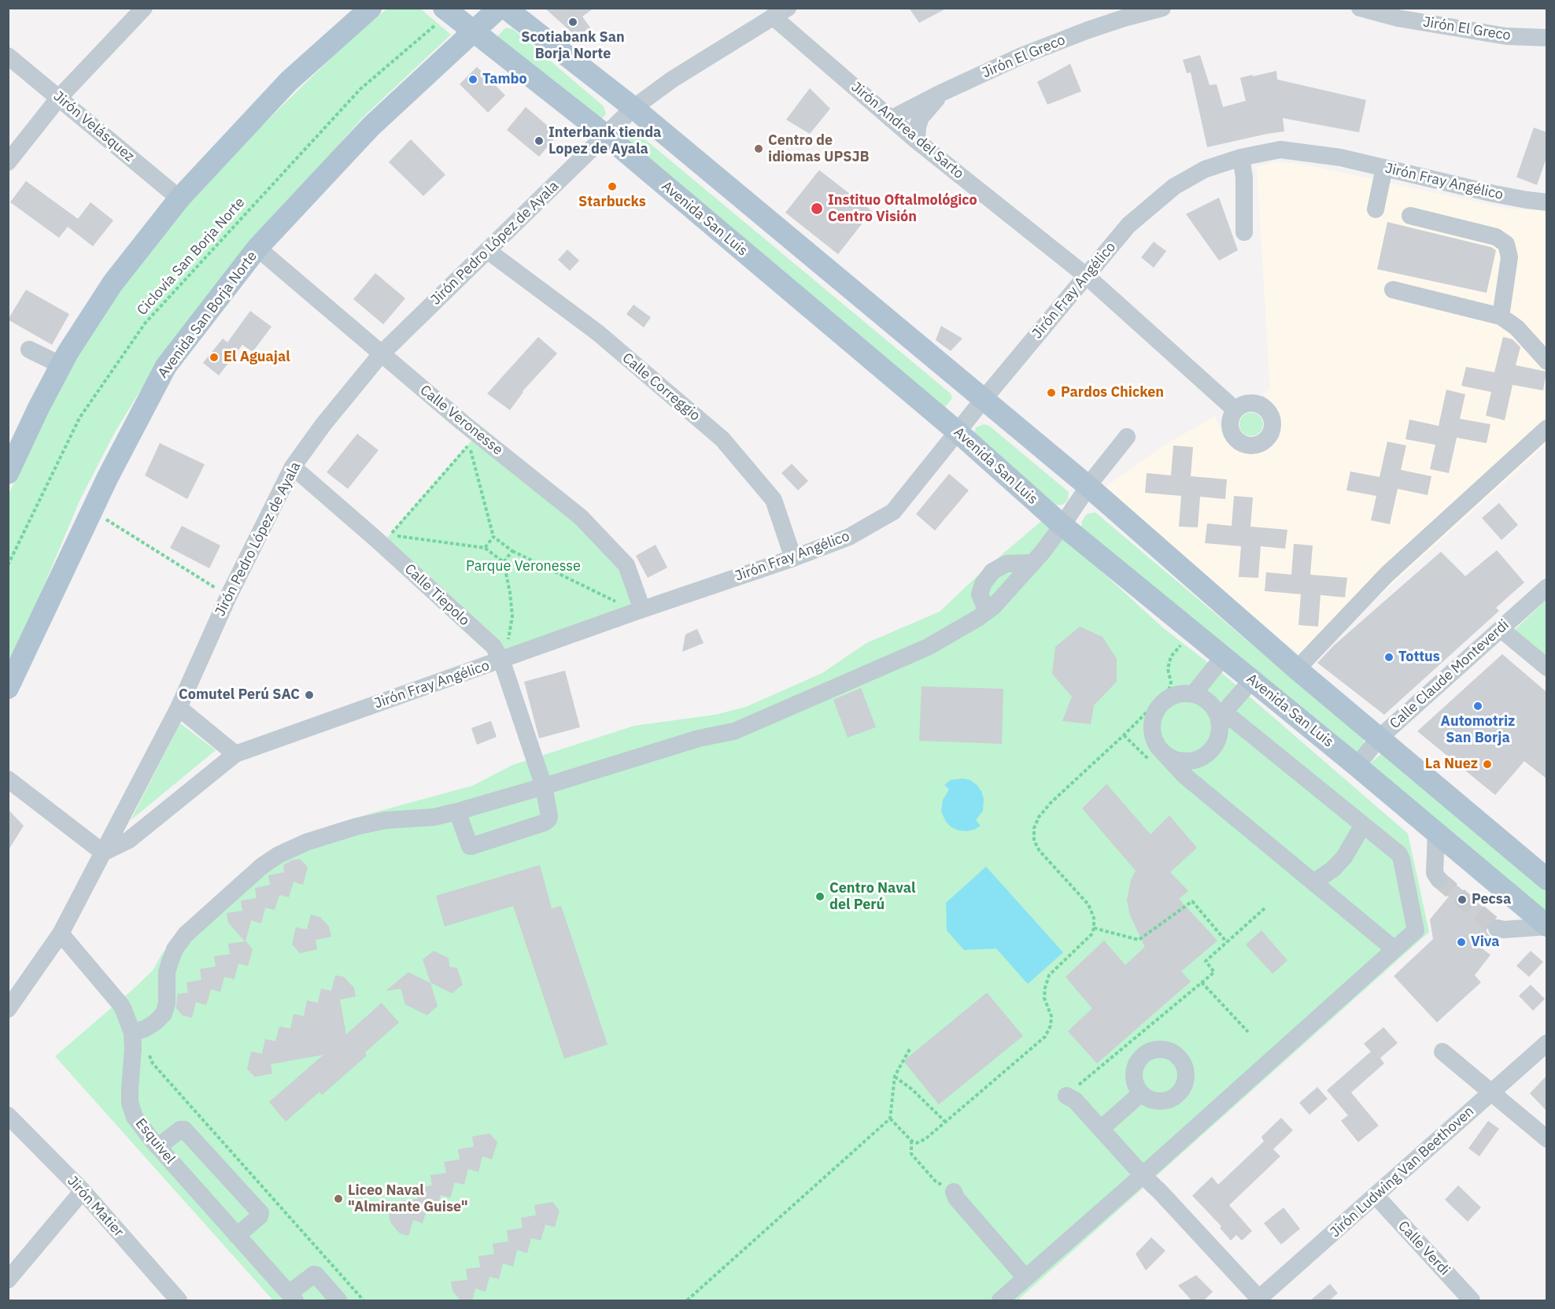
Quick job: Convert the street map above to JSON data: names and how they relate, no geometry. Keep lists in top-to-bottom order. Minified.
{"streets":{"main road":["Avenida San Luis","Avenida San Borja Norte"],"street":["Jirón El Greco","Jirón Velásquez","Jirón Andrea del Sarto","Jirón Fray Angélico","Jirón Pedro López de Ayala","Calle Correggio","Calle Veronesse","Calle Tiepolo","Calle Claude Monteverdi","Esquivel","Jirón Ludwing Van Beethoven","Jirón Matier","Calle Verdi"],"path":["Ciclovía San Borja Norte"]},"crossings":[["Jirón El Greco","Jirón Andrea del Sarto"],["Jirón Andrea del Sarto","Jirón Fray Angélico"],["Jirón Andrea del Sarto","Jirón Pedro López de Ayala"],["Jirón Fray Angélico","Avenida San Luis"],["Jirón Fray Angélico","Jirón Pedro López de Ayala"],["Jirón Fray Angélico","Calle Correggio"],["Jirón Fray Angélico","Calle Veronesse"],["Jirón Fray Angélico","Calle Tiepolo"],["Avenida San Luis","Jirón Pedro López de Ayala"],["Avenida San Luis","Ciclovía San Borja Norte"],["Avenida San Luis","Avenida San Borja Norte"],["Avenida San Luis","Calle Claude Monteverdi"],["Jirón Pedro López de Ayala","Calle Correggio"],["Jirón Pedro López de Ayala","Calle Veronesse"],["Jirón Pedro López de Ayala","Calle Tiepolo"],["Jirón Pedro López de Ayala","Esquivel"],["Avenida San Borja Norte","Calle Veronesse"],["Jirón Ludwing Van Beethoven","Calle Verdi"]],"parks":["Parque Veronesse"],"places":["Scotiabank San Borja Norte","Tambo","Interbank tienda Lopez de Ayala","Centro de idiomas UPSJB","Starbucks","Instituo Oftalmológico Centro Visión","El Aguajal","Pardos Chicken","Tottus","Comutel Perú SAC","Automotriz San Borja","La Nuez","Centro Naval del Perú","Pecsa","Viva","Liceo Naval \"Almirante Guise\""]}
